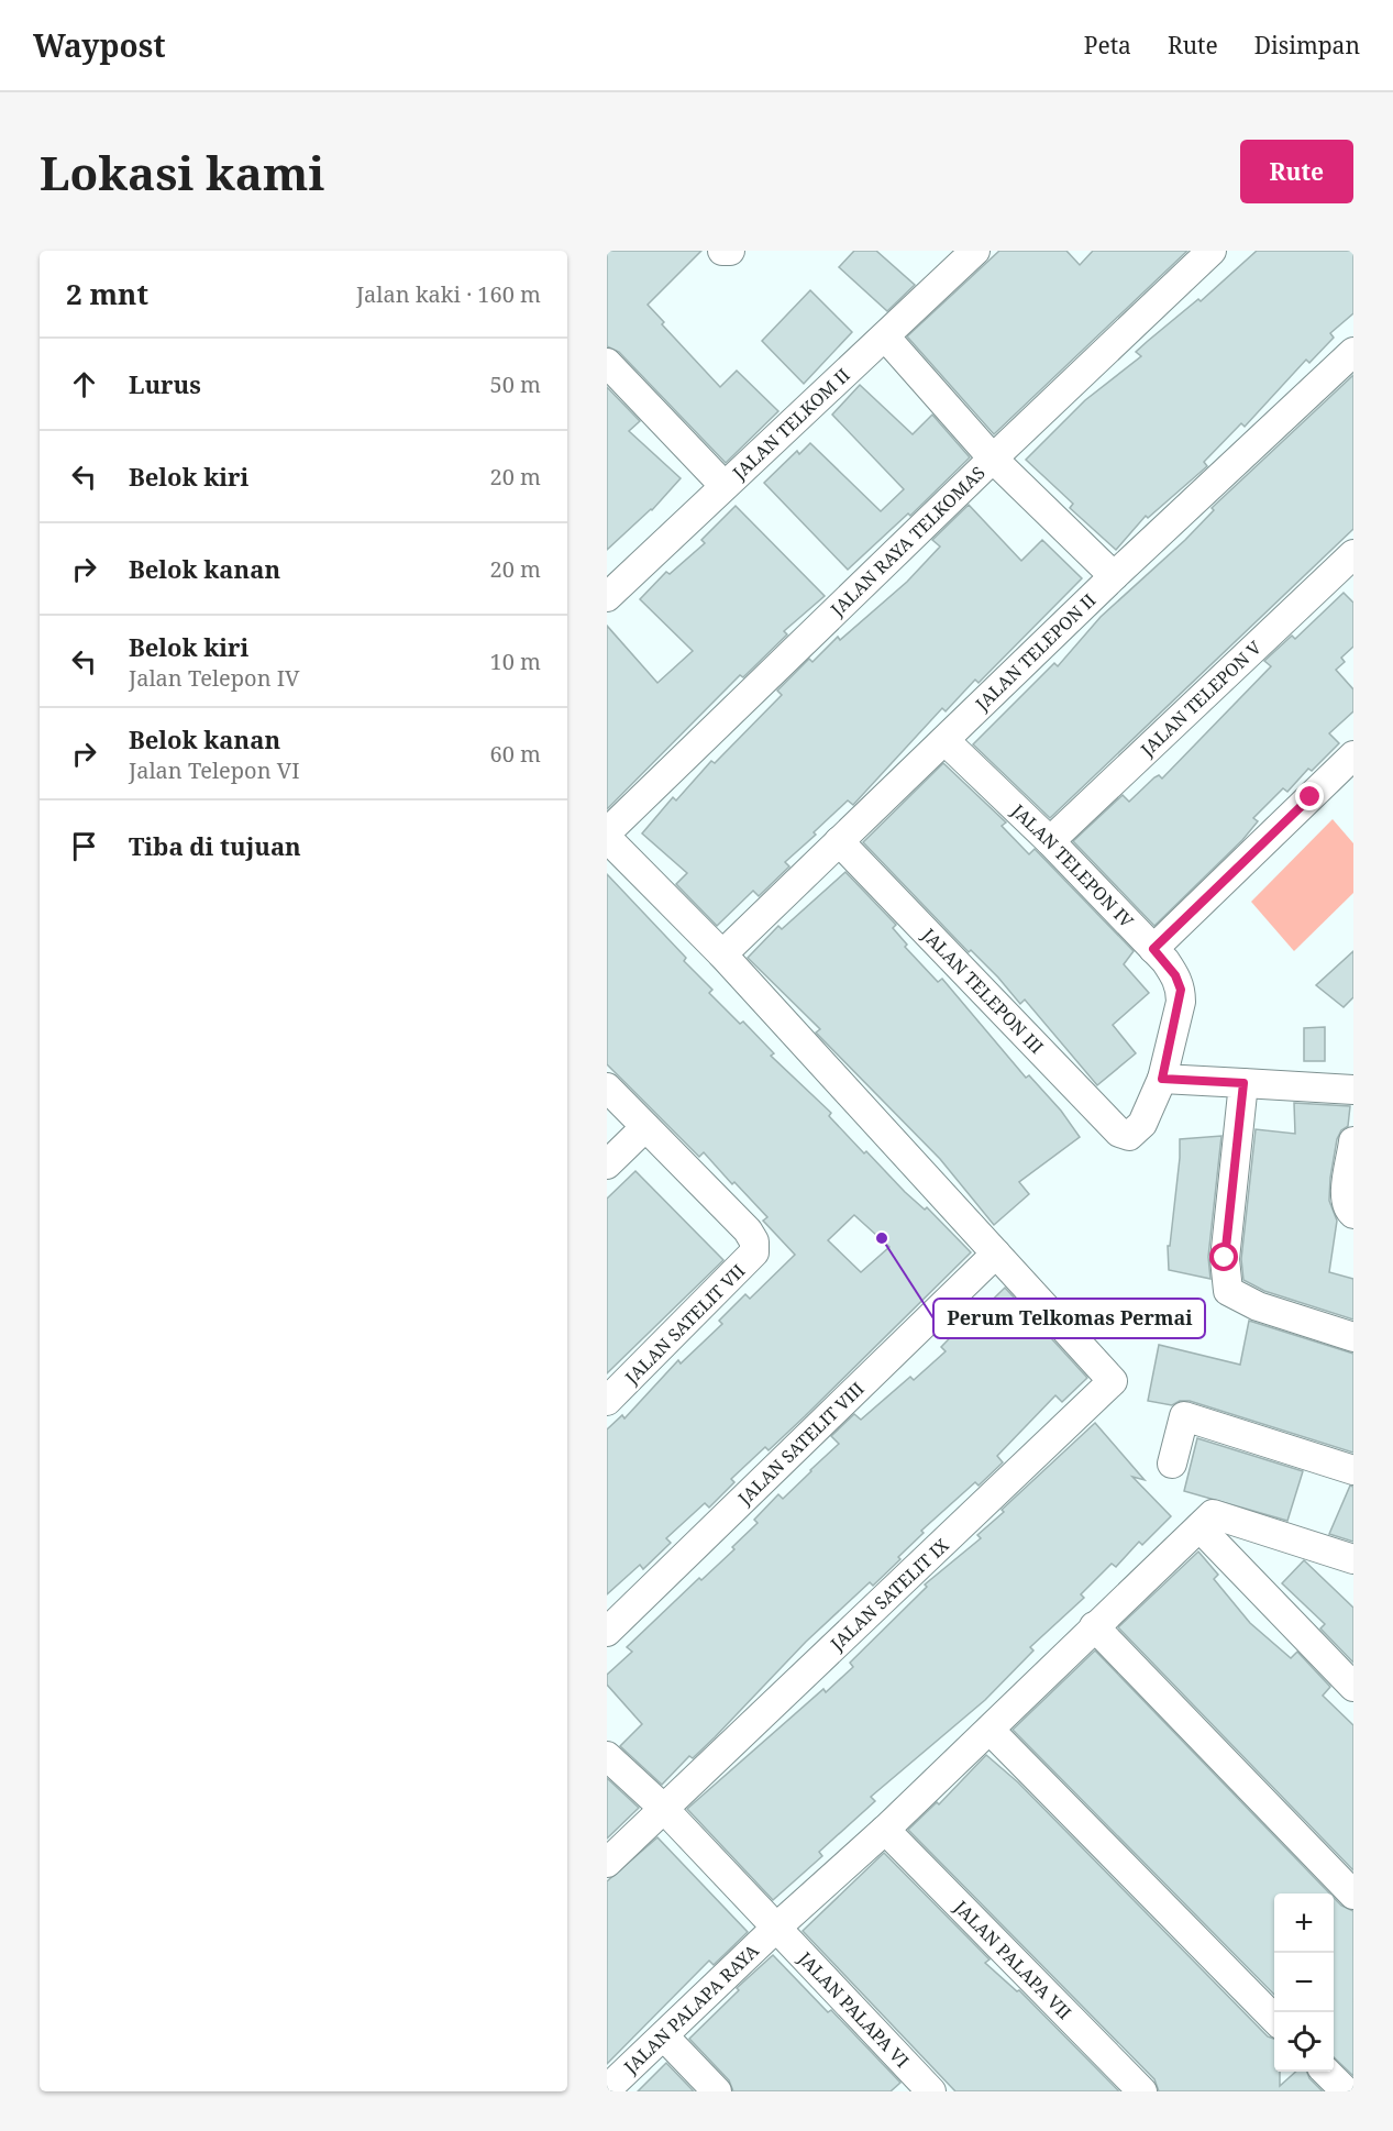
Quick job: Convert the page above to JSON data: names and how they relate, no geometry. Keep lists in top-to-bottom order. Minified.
{"streets":{"street":["JALAN TELKOM II","JALAN RAYA TELKOMAS","JALAN TELEPON II","JALAN TELEPON V","JALAN TELEPON IV","JALAN TELEPON III","JALAN SATELIT VII","JALAN SATELIT VIII","JALAN SATELIT IX","JALAN PALAPA VII","JALAN PALAPA RAYA","JALAN PALAPA VI"]},"crossings":[["JALAN TELEPON II","JALAN TELEPON IV"],["JALAN TELEPON II","JALAN TELEPON III"],["JALAN TELEPON V","JALAN TELEPON IV"],["JALAN TELEPON IV","JALAN TELEPON III"],["JALAN SATELIT VIII","JALAN SATELIT IX"],["JALAN SATELIT IX","JALAN PALAPA VI"],["JALAN PALAPA VII","JALAN PALAPA RAYA"],["JALAN PALAPA RAYA","JALAN PALAPA VI"]],"places":["Perum Telkomas Permai"],"page":{"header":"Waypost","nav":["Peta","Rute","Disimpan"],"buttons":"Rute","title":"Lokasi kami","heading":["2 mnt","Jalan kaki · 160 m"],"list":[["Lurus","50 m"],["Belok kiri","20 m"],["Belok kanan","20 m"],["Belok kiri","Jalan Telepon IV","10 m"],["Belok kanan","Jalan Telepon VI","60 m"],"Tiba di tujuan"],"map_buttons":["+","−"]}}
